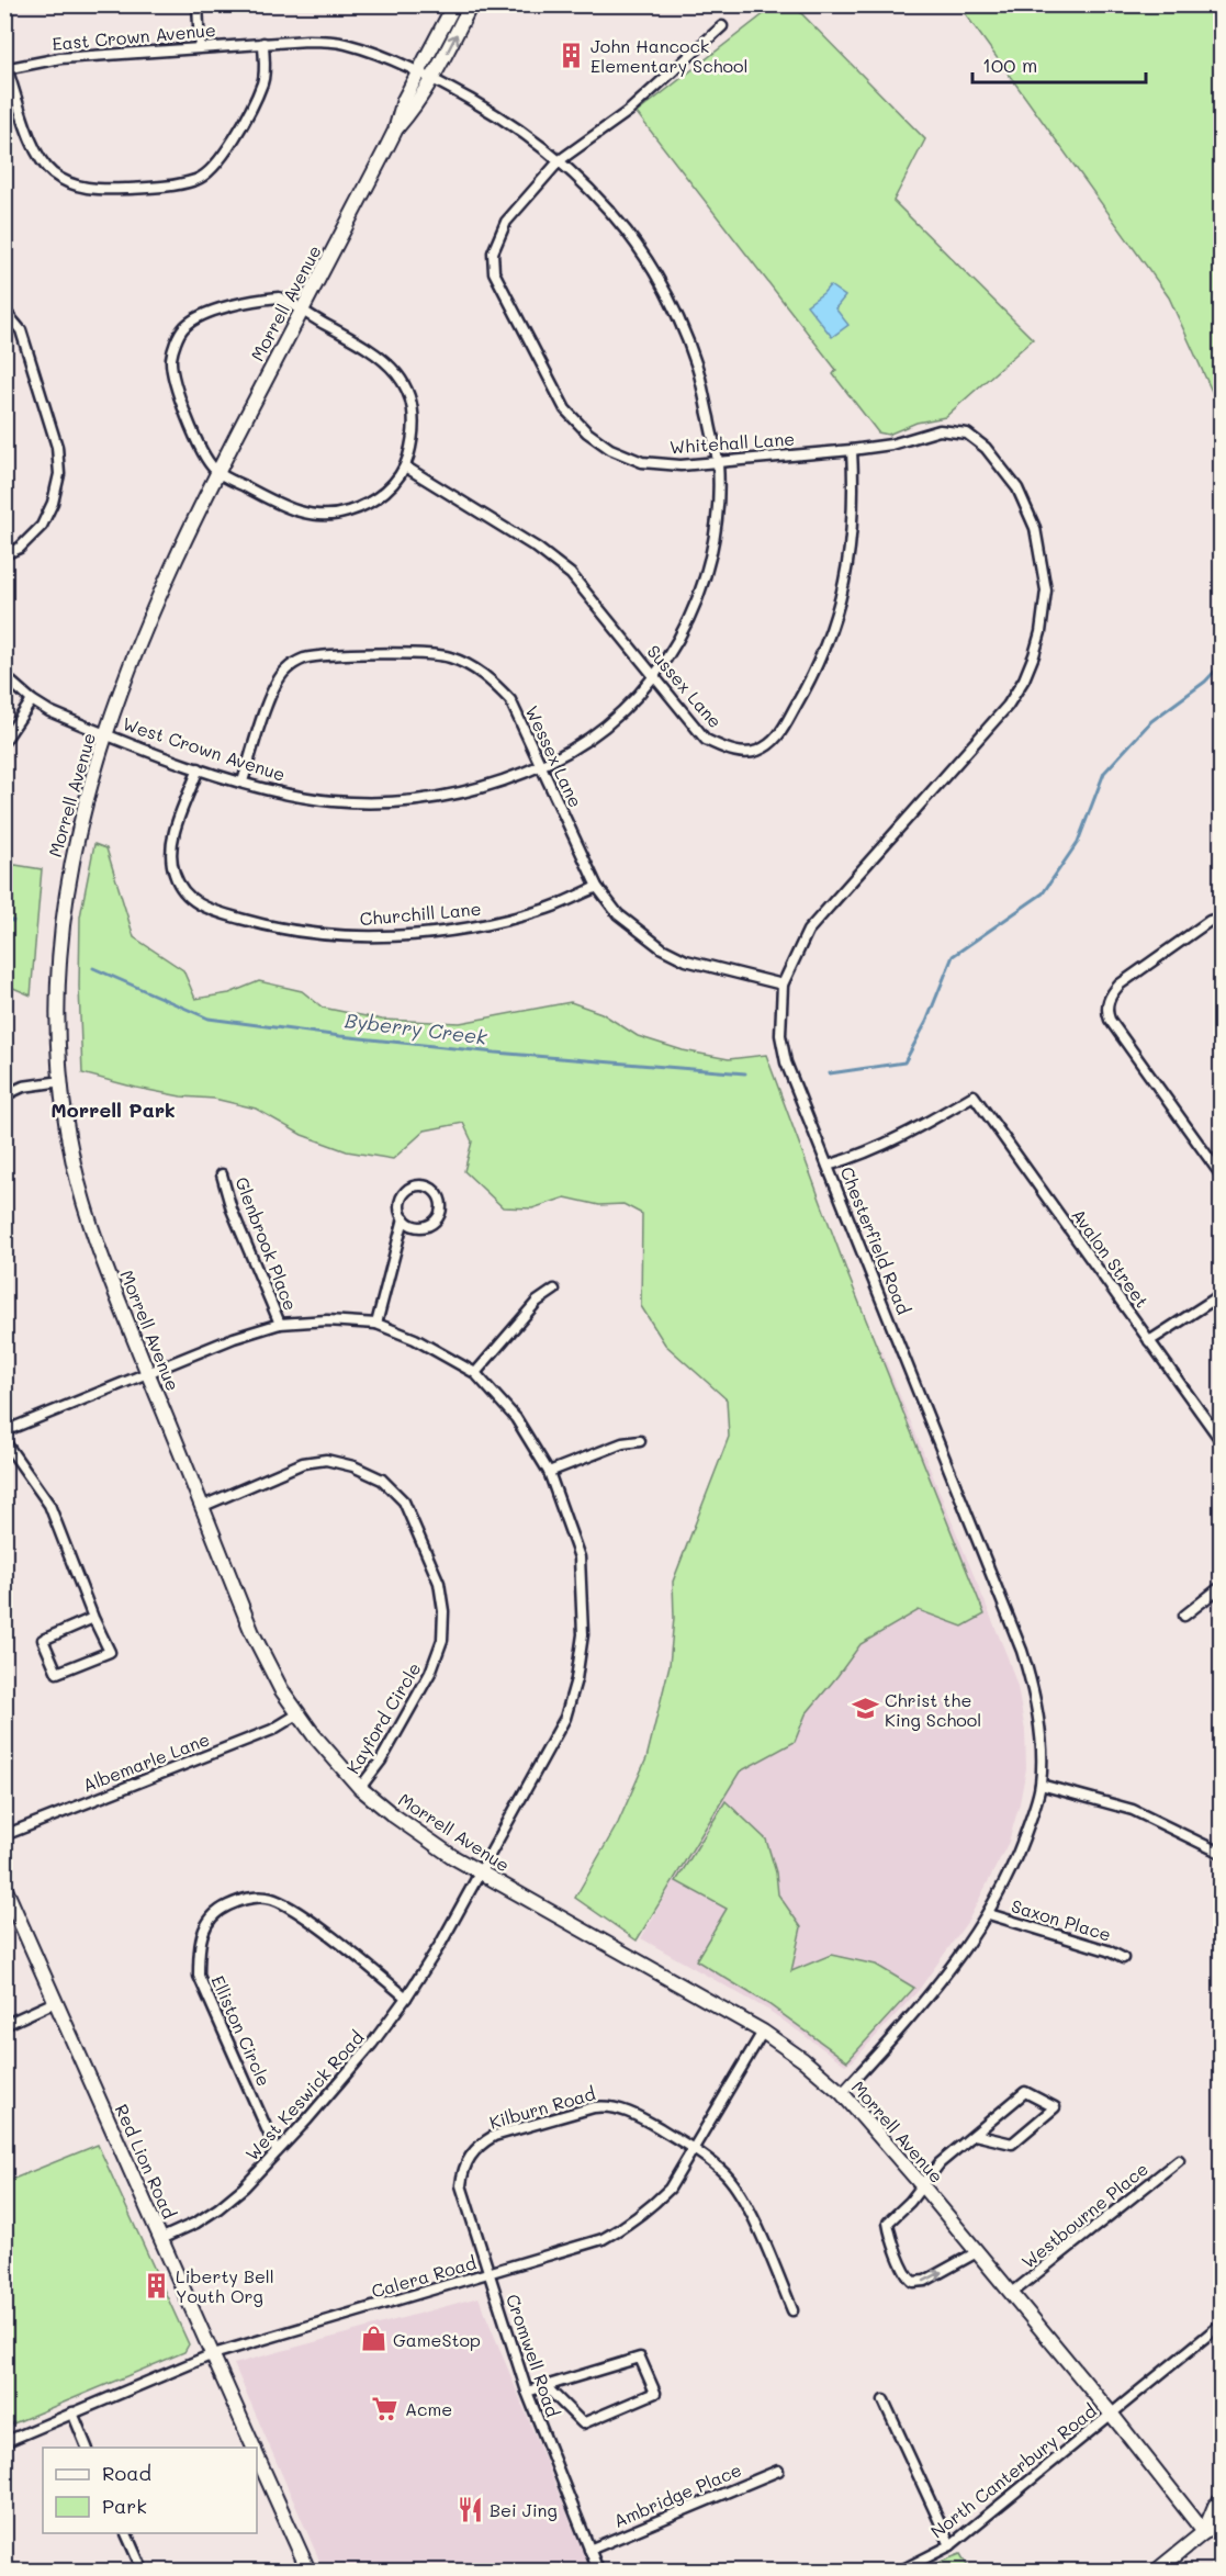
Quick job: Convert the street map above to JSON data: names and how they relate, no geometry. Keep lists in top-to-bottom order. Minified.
{"streets":{"street":["East Crown Avenue","Morrell Avenue","Whitehall Lane","Sussex Lane","West Crown Avenue","Wessex Lane","Churchill Lane","Chesterfield Road","Glenbrook Place","Avalon Street","Kayford Circle","Albemarle Lane","Saxon Place","Elliston Circle","West Keswick Road","Kilburn Road","Red Lion Road","Westbourne Place","Calera Road","Cromwell Road","North Canterbury Road","Ambridge Place"]},"crossings":[["East Crown Avenue","Morrell Avenue"],["East Crown Avenue","West Crown Avenue"],["Morrell Avenue","Sussex Lane"],["Morrell Avenue","West Crown Avenue"],["Morrell Avenue","Chesterfield Road"],["Morrell Avenue","Kayford Circle"],["Morrell Avenue","Albemarle Lane"],["Morrell Avenue","West Keswick Road"],["Morrell Avenue","Westbourne Place"],["Morrell Avenue","Calera Road"],["Morrell Avenue","North Canterbury Road"],["Whitehall Lane","Sussex Lane"],["Whitehall Lane","West Crown Avenue"],["Whitehall Lane","Chesterfield Road"],["Sussex Lane","West Crown Avenue"],["West Crown Avenue","Wessex Lane"],["West Crown Avenue","Churchill Lane"],["Wessex Lane","Churchill Lane"],["Wessex Lane","Chesterfield Road"],["Chesterfield Road","Avalon Street"],["Chesterfield Road","Saxon Place"],["Glenbrook Place","West Keswick Road"],["Elliston Circle","West Keswick Road"],["West Keswick Road","Red Lion Road"],["Kilburn Road","Calera Road"],["Kilburn Road","Cromwell Road"],["Red Lion Road","Calera Road"],["Calera Road","Cromwell Road"],["Cromwell Road","Ambridge Place"]],"districts":["Morrell Park"],"water":["Byberry Creek"],"places":{"building":["John Hancock Elementary School","Liberty Bell Youth Org"],"school or university":["Christ the King School"],"shop":["GameStop"],"supermarket":["Acme"],"restaurant":["Bei Jing"]},"legend":["Road","Park"],"scale_bar":"100 m"}
